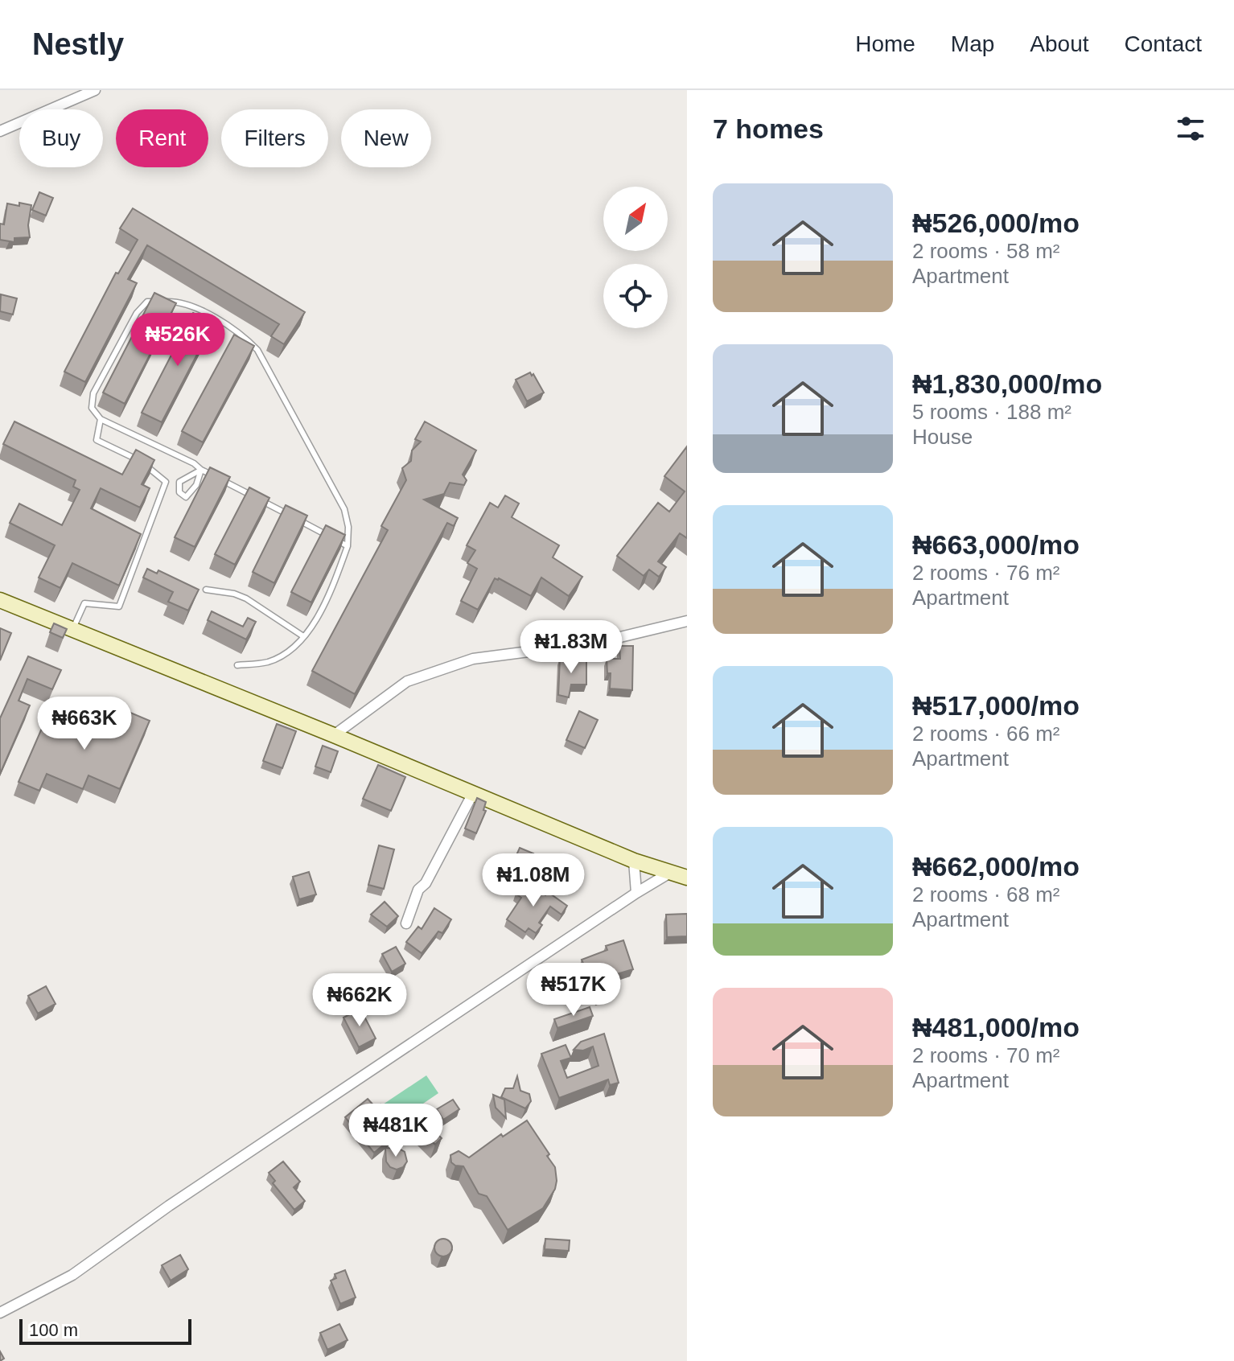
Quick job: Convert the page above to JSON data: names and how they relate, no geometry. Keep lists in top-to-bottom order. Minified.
{"scale_bar":"100 m","north":"top right","page":{"header":"Nestly","nav":["Home","Map","About","Contact"],"heading":"7 homes","chip":["Buy","Rent","Filters","New"],"list":[{"name":"₦526,000/mo","note":"2 rooms · 58 m² · Apartment"},{"name":"₦1,830,000/mo","note":"5 rooms · 188 m² · House"},{"name":"₦663,000/mo","note":"2 rooms · 76 m² · Apartment"},{"name":"₦517,000/mo","note":"2 rooms · 66 m² · Apartment"},{"name":"₦662,000/mo","note":"2 rooms · 68 m² · Apartment"},{"name":"₦481,000/mo","note":"2 rooms · 70 m² · Apartment"}],"price":["₦526K","₦1.83M","₦663K","₦1.08M","₦517K","₦662K","₦481K"],"scale":"100 m"}}
